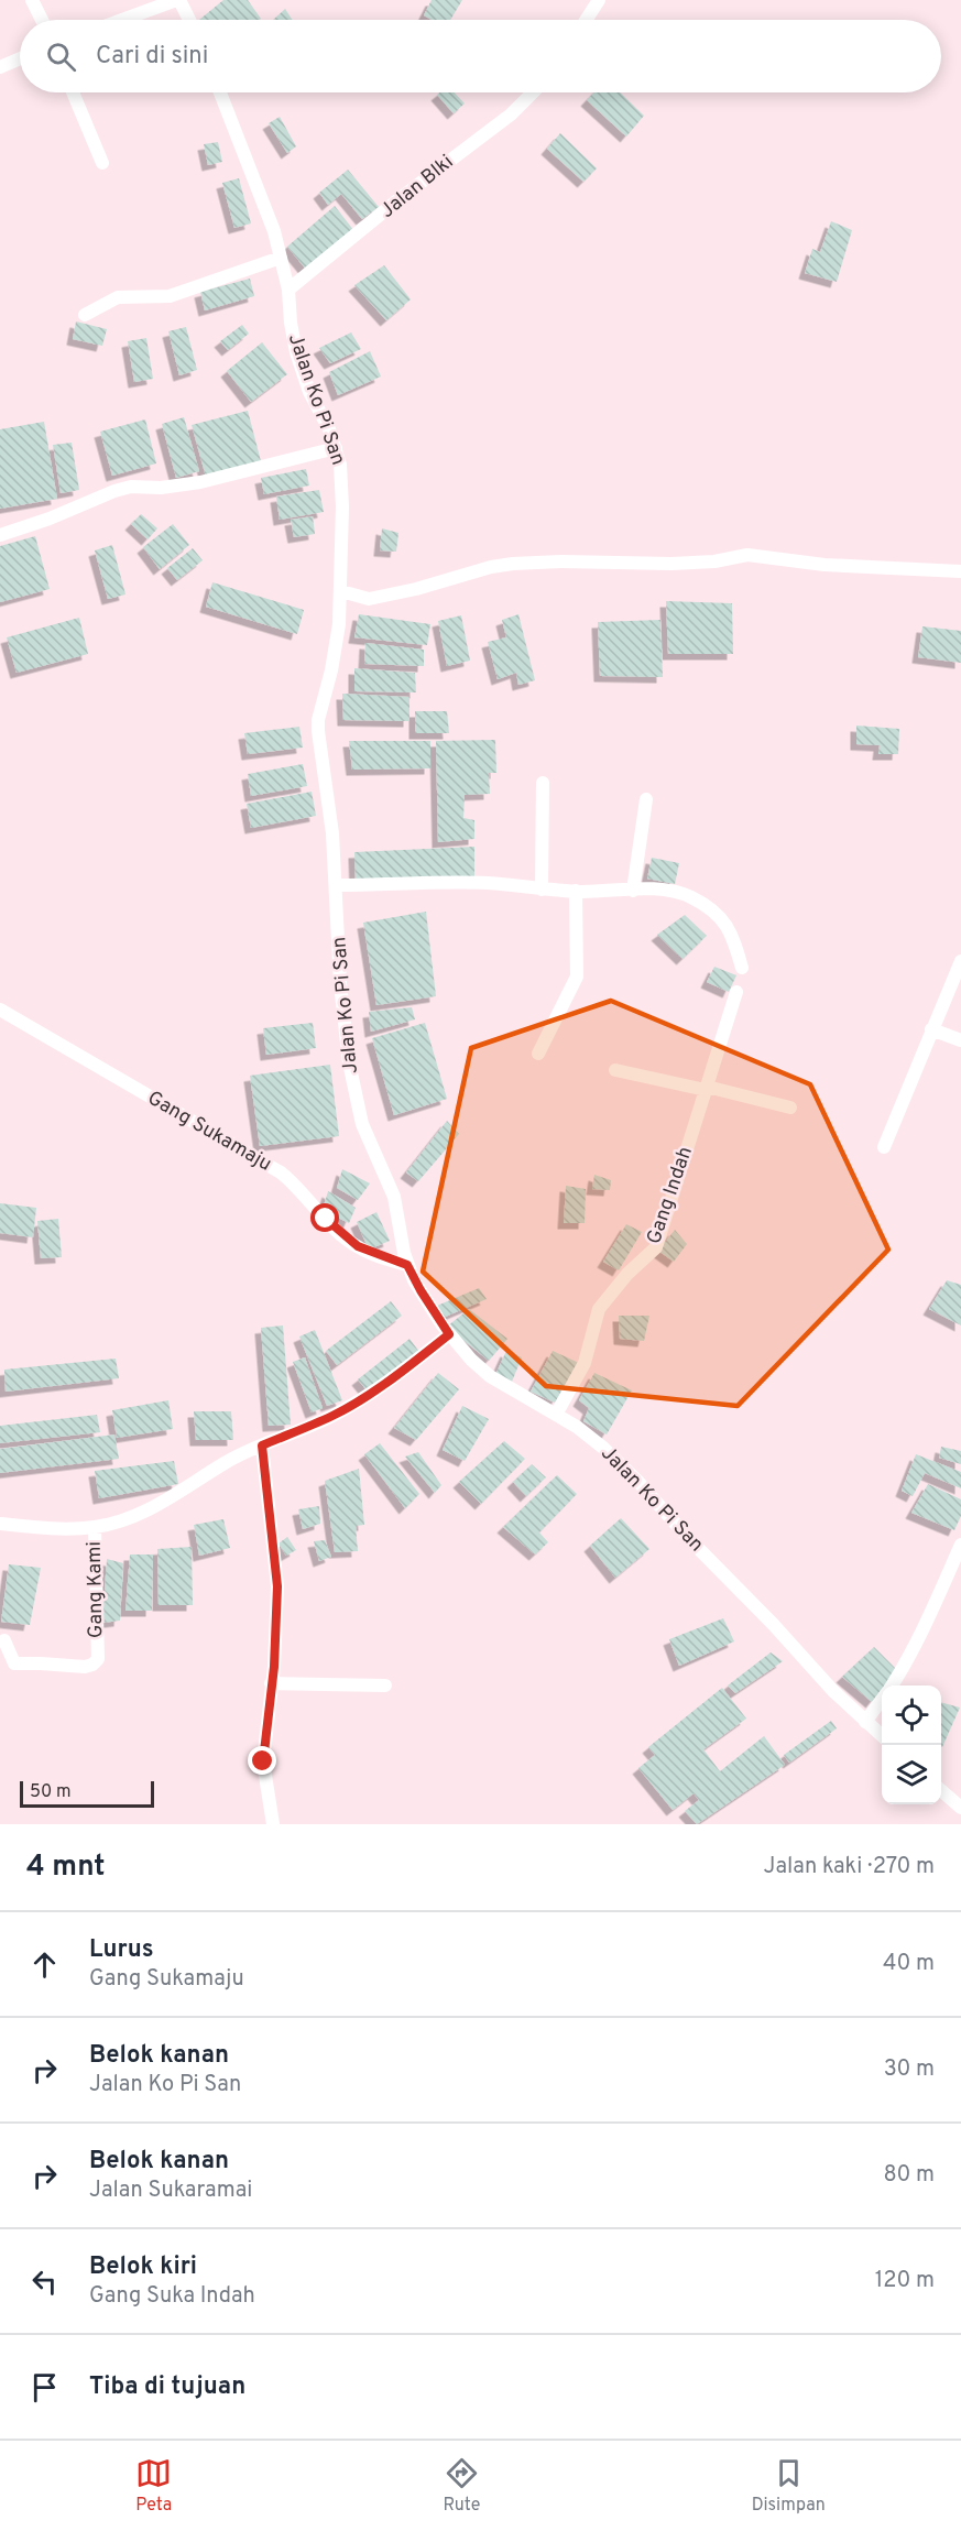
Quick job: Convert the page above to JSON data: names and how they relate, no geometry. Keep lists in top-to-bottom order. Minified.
{"streets":{"street":["Jalan Blki","Jalan Ko Pi San","Gang Sukamaju","Gang Indah","Gang Kami"]},"crossings":[["Jalan Blki","Jalan Ko Pi San"],["Jalan Ko Pi San","Gang Sukamaju"],["Jalan Ko Pi San","Gang Indah"]],"scale_bar":"50 m","page":{"search":"Cari di sini","scale":"50 m","heading":["4 mnt","Jalan kaki · 270 m"],"list":[["Lurus","Gang Sukamaju","40 m"],["Belok kanan","Jalan Ko Pi San","30 m"],["Belok kanan","Jalan Sukaramai","80 m"],["Belok kiri","Gang Suka Indah","120 m"],"Tiba di tujuan"],"nav":["Peta","Rute","Disimpan"]}}
